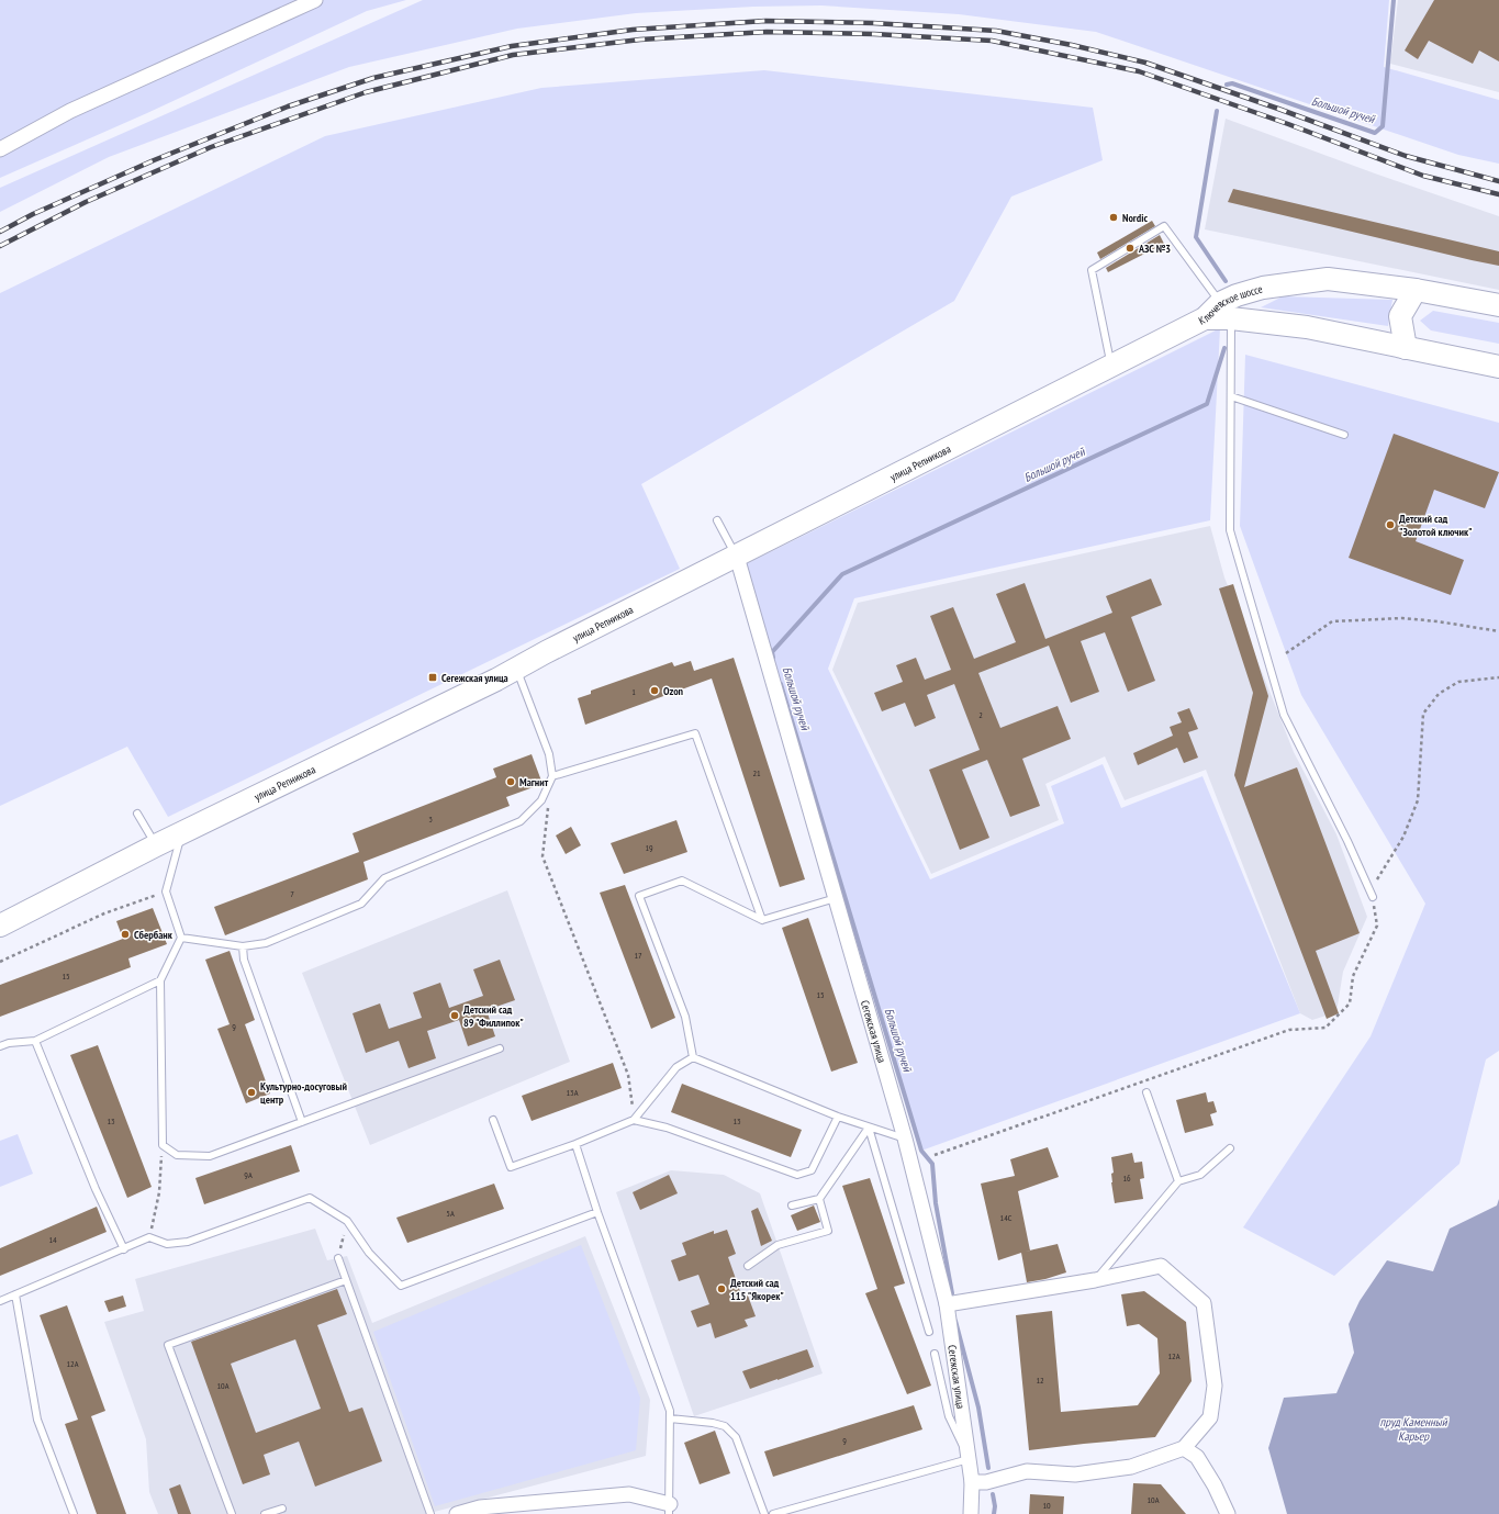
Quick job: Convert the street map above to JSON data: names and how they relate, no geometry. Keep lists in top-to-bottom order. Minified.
{"streets":{"main road":["Ключевское шоссе","улица Репникова"],"street":["Сегежская улица"]},"crossings":[["Ключевское шоссе","улица Репникова"],["улица Репникова","Сегежская улица"]],"water":["Большой ручей","пруд Каменный Карьер"],"places":{"other":["Nordic","АЗС №3","Детский сад \"Золотой ключик\"","Ozon","Магнит","Сбербанк","Детский сад 89 \"Филлипок\"","Культурно-досуговый центр","Детский сад 115 \"Якорек\""],"transit":["Сегежская улица"]},"house_numbers":["1","2","21","3","19","7","17","15","15","9","13А","13","13","9А","16","5А","14С","14","12А","12А","12","10А","9","10А","10"]}
